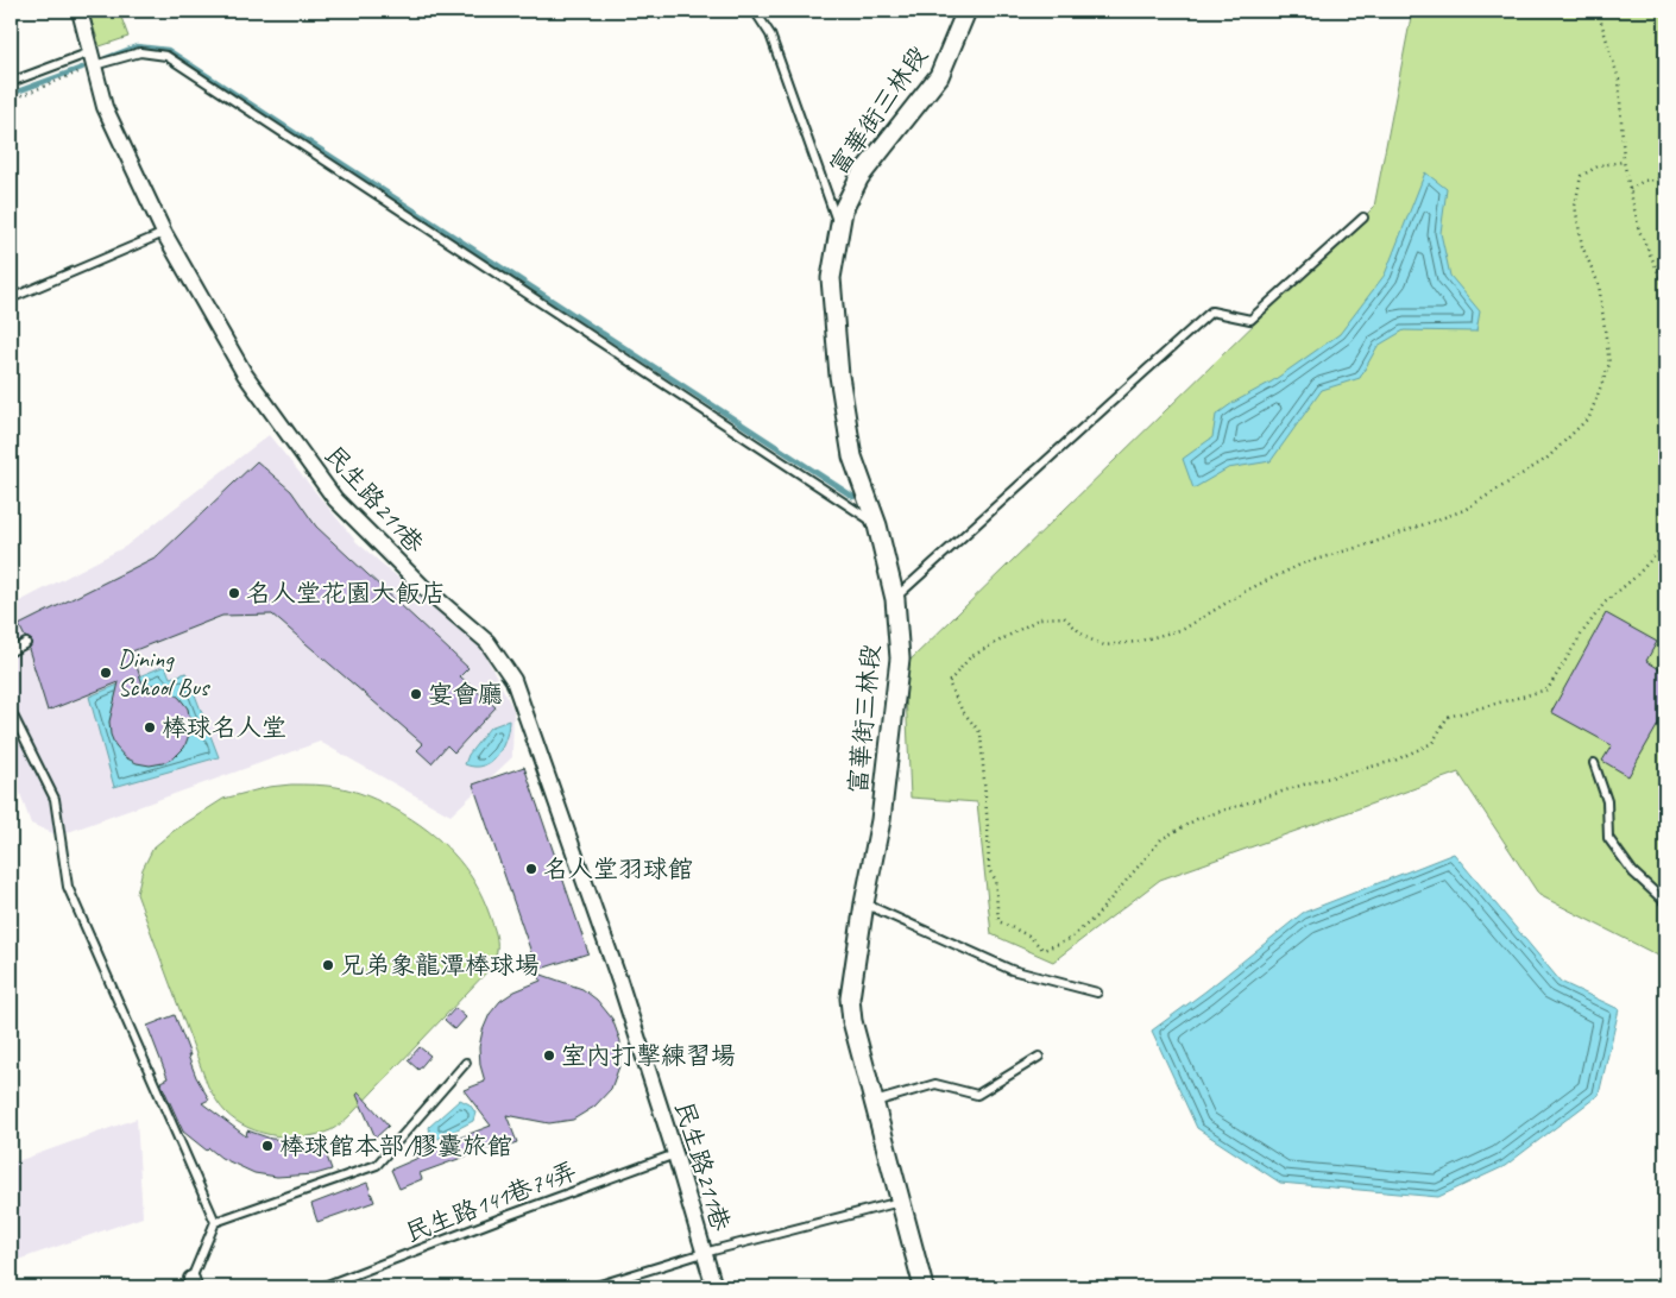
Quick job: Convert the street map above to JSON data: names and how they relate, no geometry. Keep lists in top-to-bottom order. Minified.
{"streets":{"street":["富華街三林段","民生路211巷"],"lane":["民生路141巷74弄"]},"crossings":[["民生路211巷","民生路141巷74弄"]],"places":["名人堂花園大飯店","Dining School Bus","宴會廳","棒球名人堂","名人堂羽球館","兄弟象龍潭棒球場","室內打擊練習場","棒球館本部/膠囊旅館"]}
